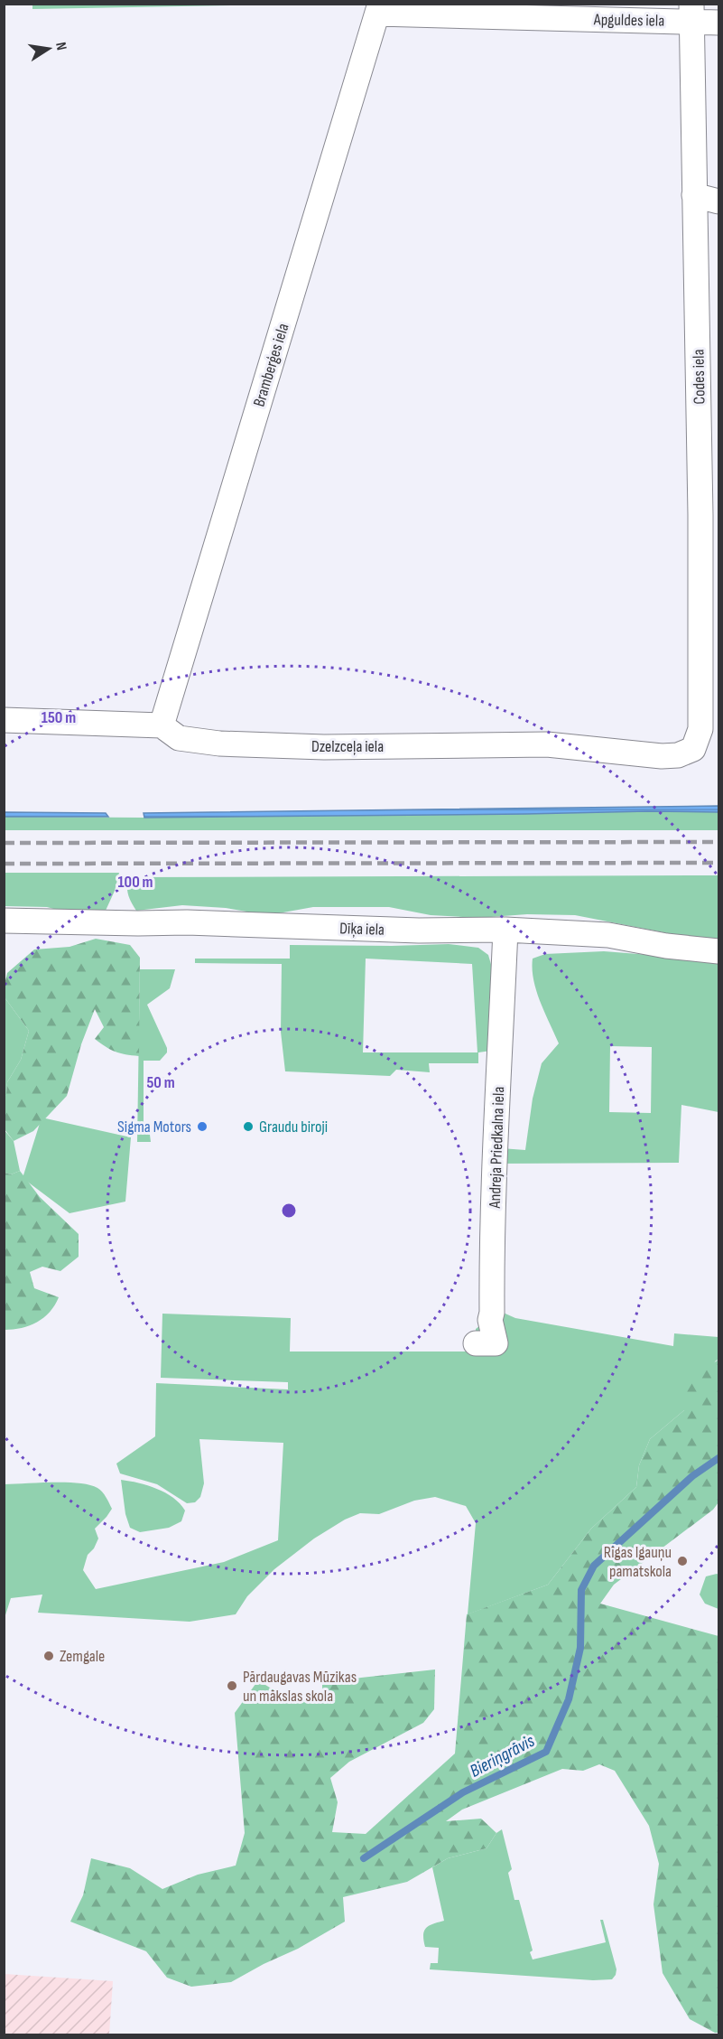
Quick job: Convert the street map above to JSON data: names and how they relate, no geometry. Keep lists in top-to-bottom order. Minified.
{"streets":{"street":["Apguldes iela","Bramberģes iela","Codes iela","Dzelzceļa iela","Dīķa iela","Andreja Priedkalna iela"]},"crossings":[["Apguldes iela","Bramberģes iela"],["Apguldes iela","Codes iela"],["Bramberģes iela","Dzelzceļa iela"],["Codes iela","Dzelzceļa iela"],["Dīķa iela","Andreja Priedkalna iela"]],"water":["Bieriņgrāvis"],"places":["Sigma Motors","Graudu biroji","Rīgas Igauņu pamatskola","Zemgale","Pārdaugavas Mūzikas un mākslas skola"],"north":"right","rings":["150 m","100 m","50 m"]}
